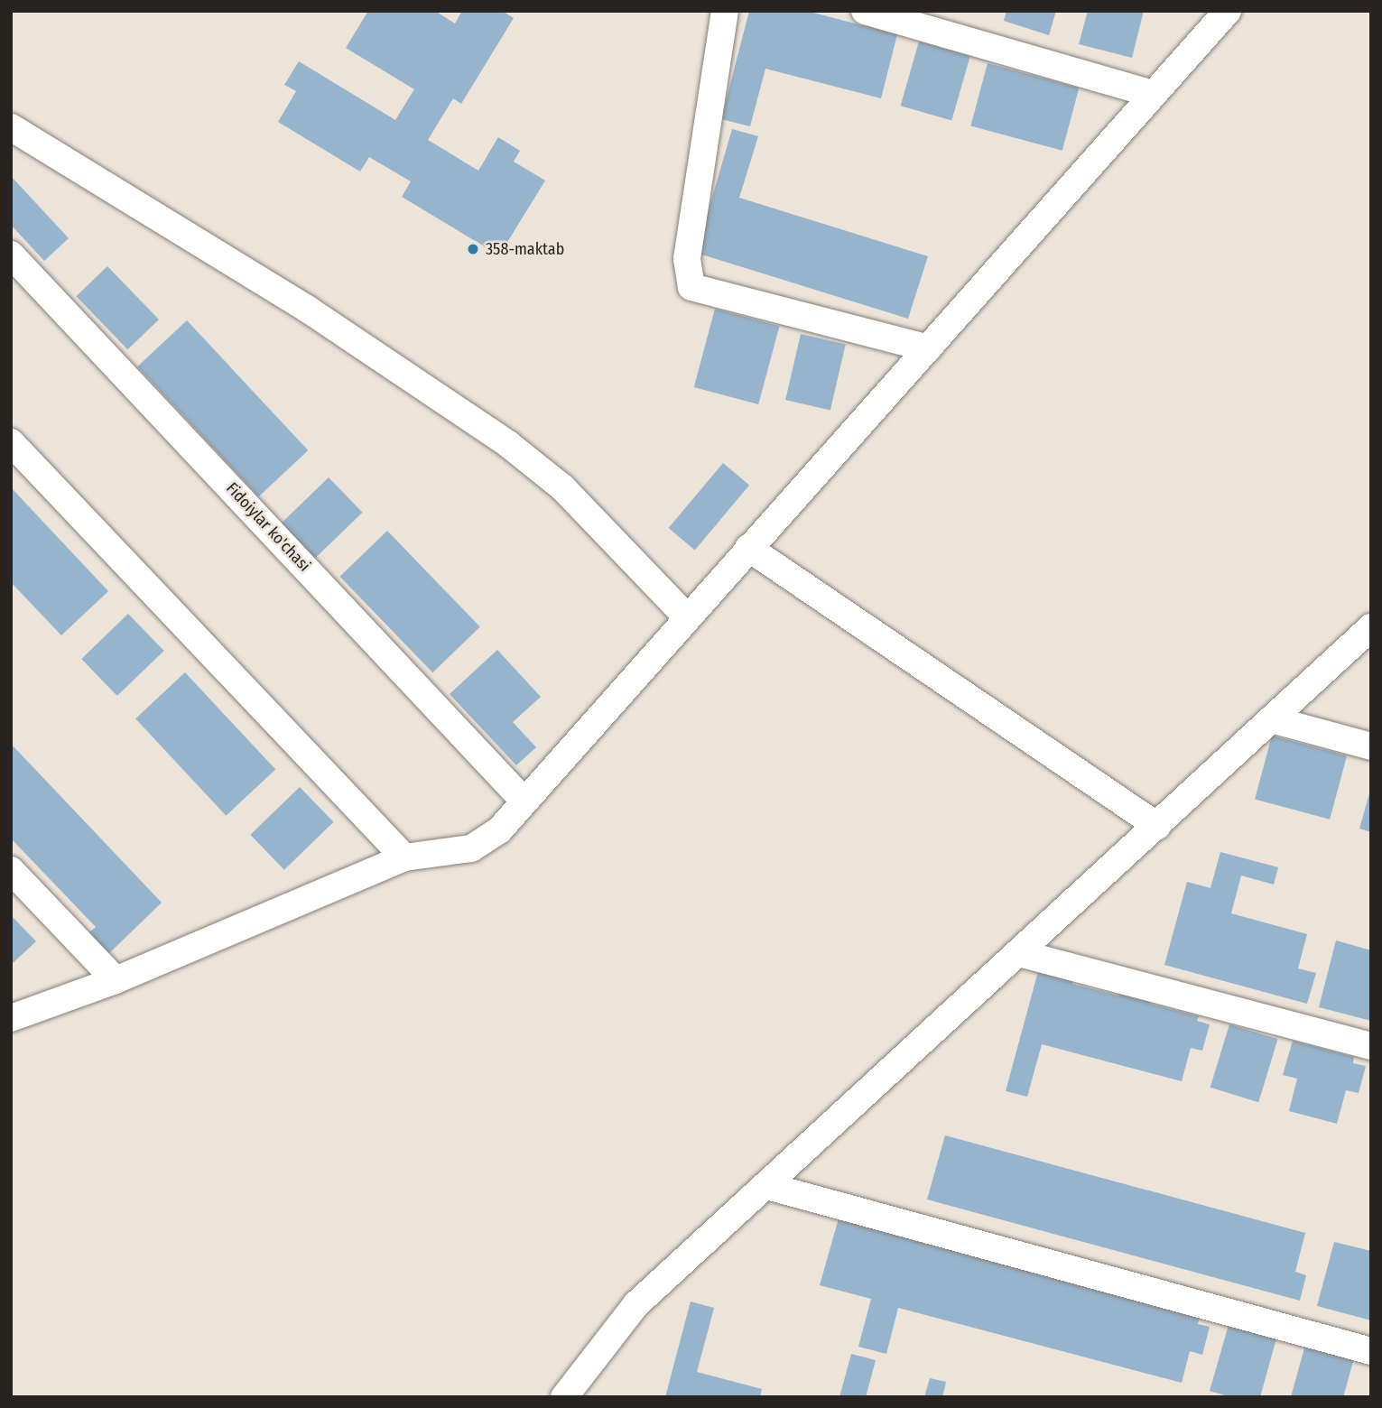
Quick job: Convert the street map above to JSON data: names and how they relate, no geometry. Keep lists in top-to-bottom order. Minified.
{"streets":{"street":["Fidoiylar ko'chasi"]},"places":["358-maktab"]}
